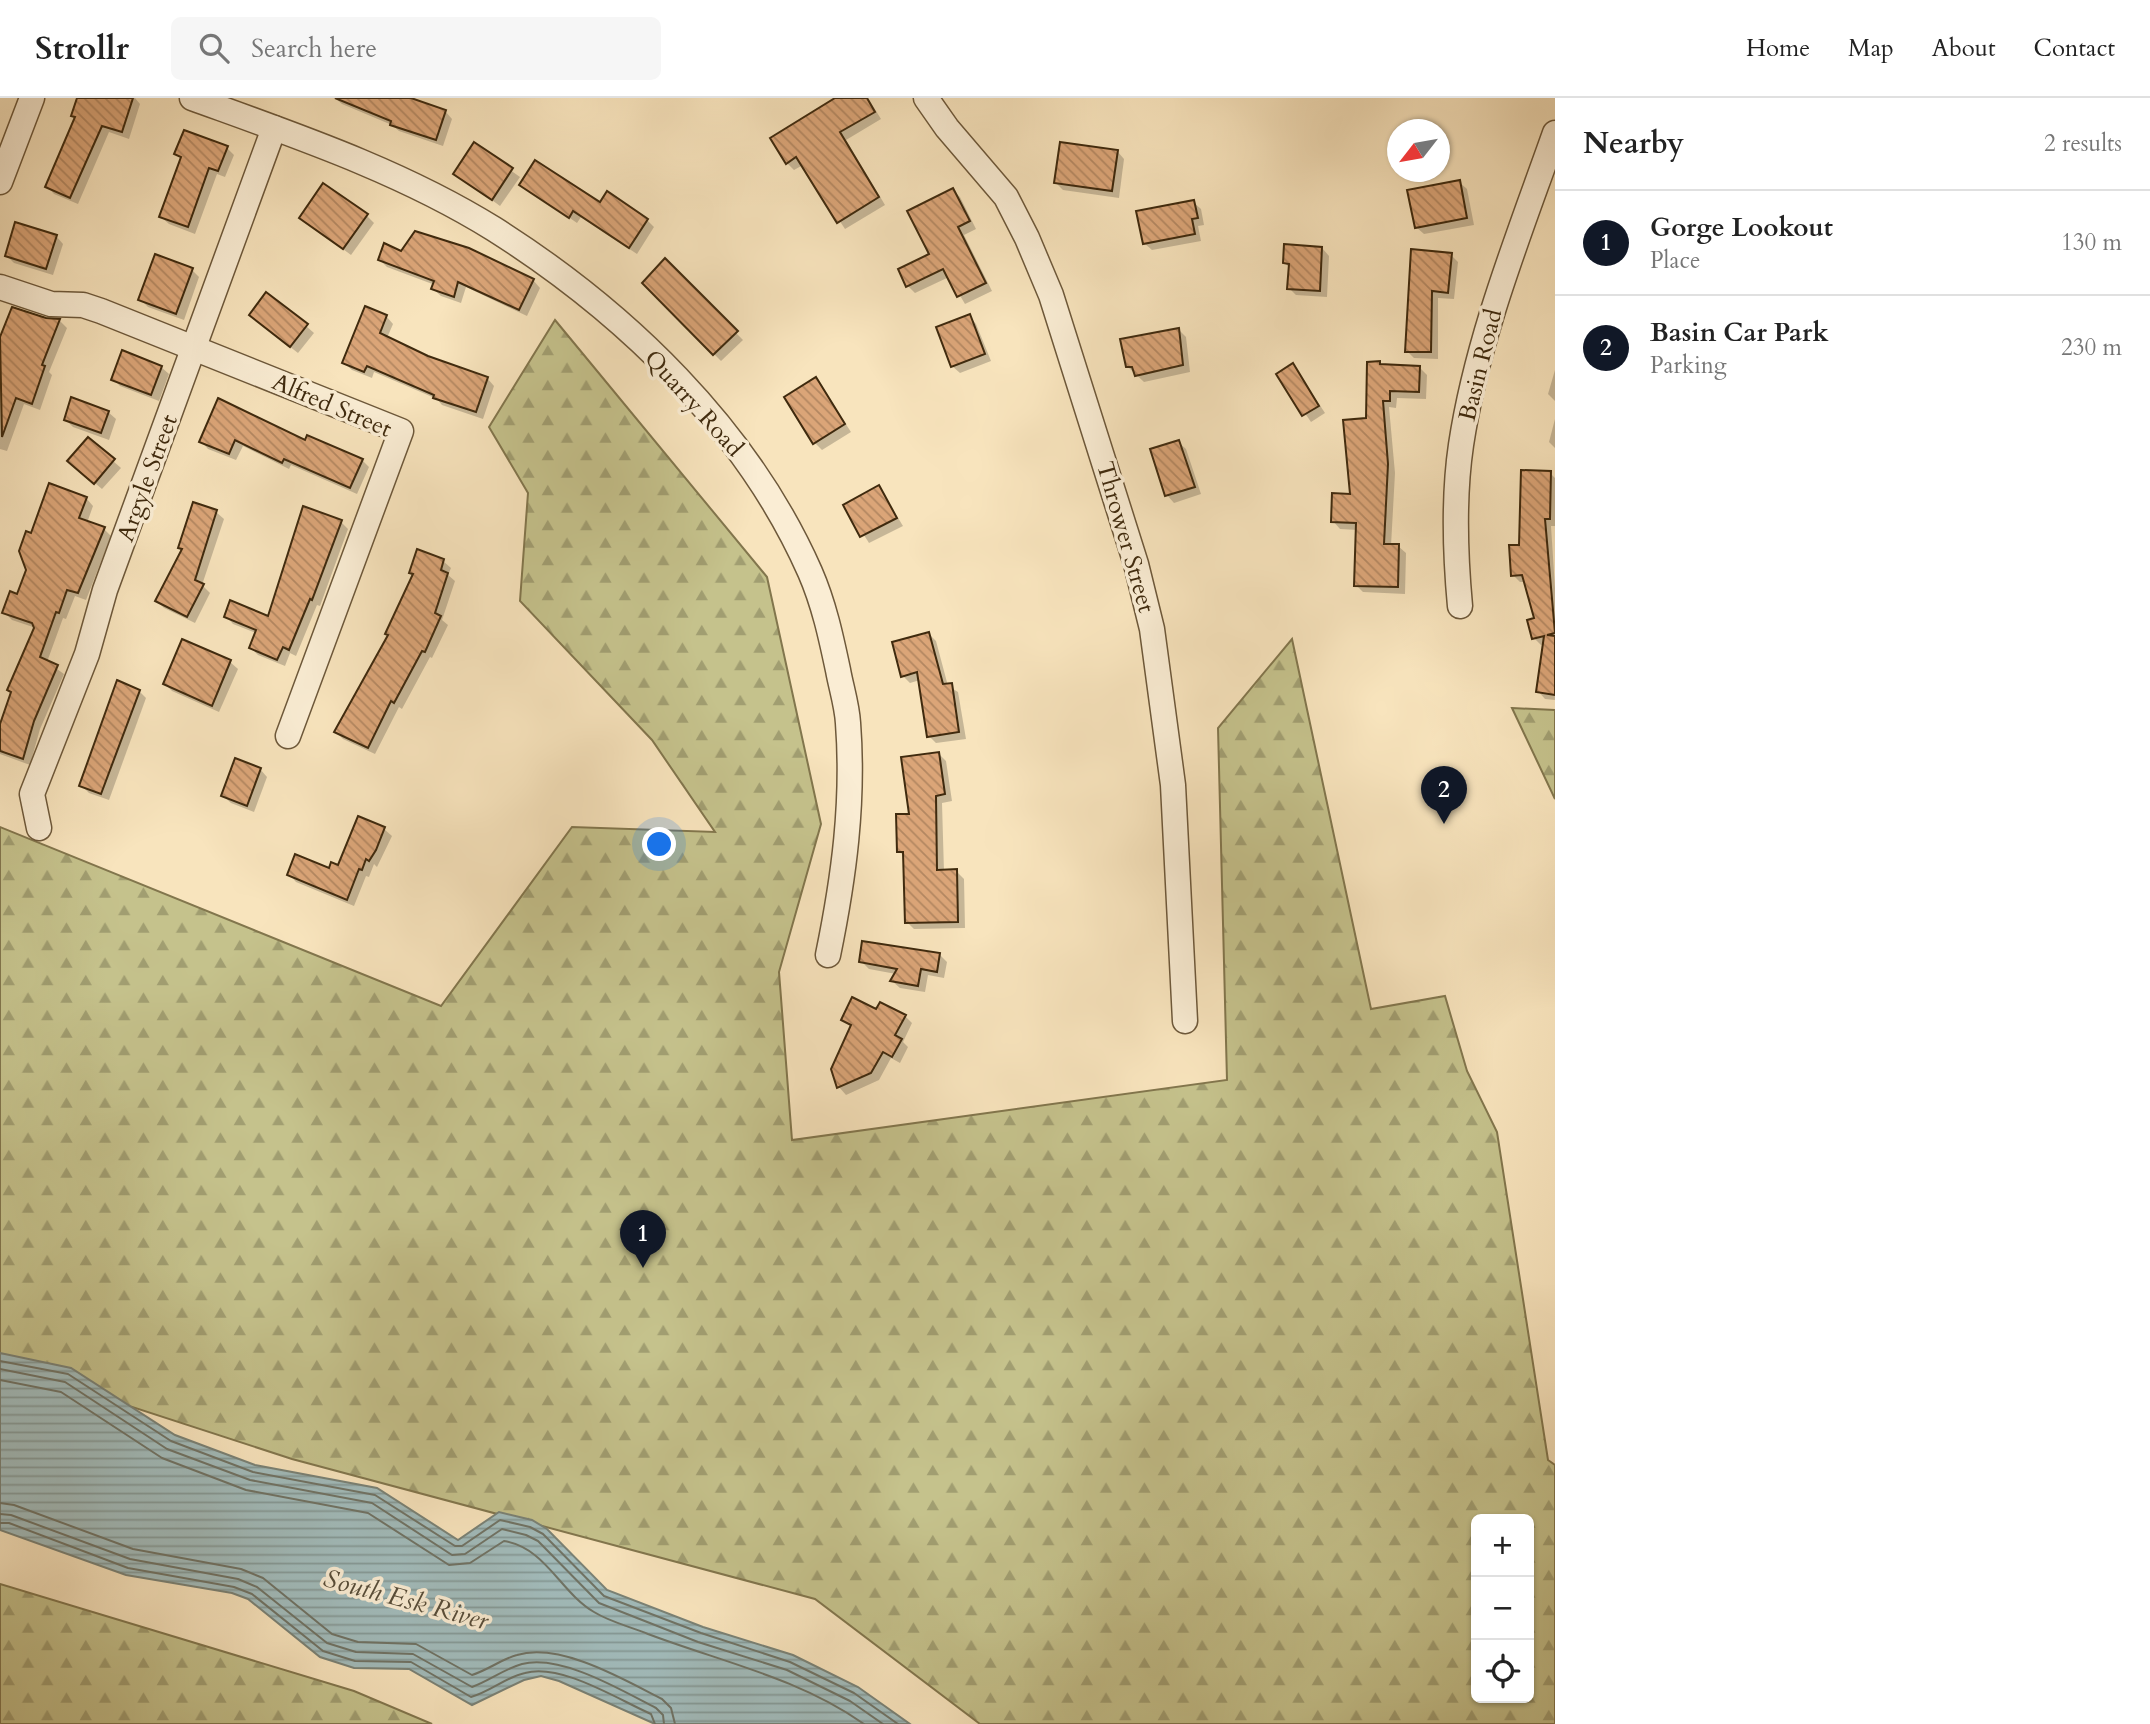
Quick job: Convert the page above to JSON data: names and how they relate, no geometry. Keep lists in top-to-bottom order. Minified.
{"streets":{"street":["Basin Road","Quarry Road","Alfred Street","Argyle Street","Thrower Street"]},"crossings":[["Quarry Road","Argyle Street"],["Alfred Street","Argyle Street"]],"water":["South Esk River"],"north":"bottom left","page":{"header":"Strollr","search":"Search here","nav":["Home","Map","About","Contact"],"heading":["Nearby","2 results"],"list":[{"mark":"1","name":"Gorge Lookout","note":"Place","value":"130 m"},{"mark":"2","name":"Basin Car Park","note":"Parking","value":"230 m"}],"pins":["2","1"],"map_buttons":["+","−"]}}
